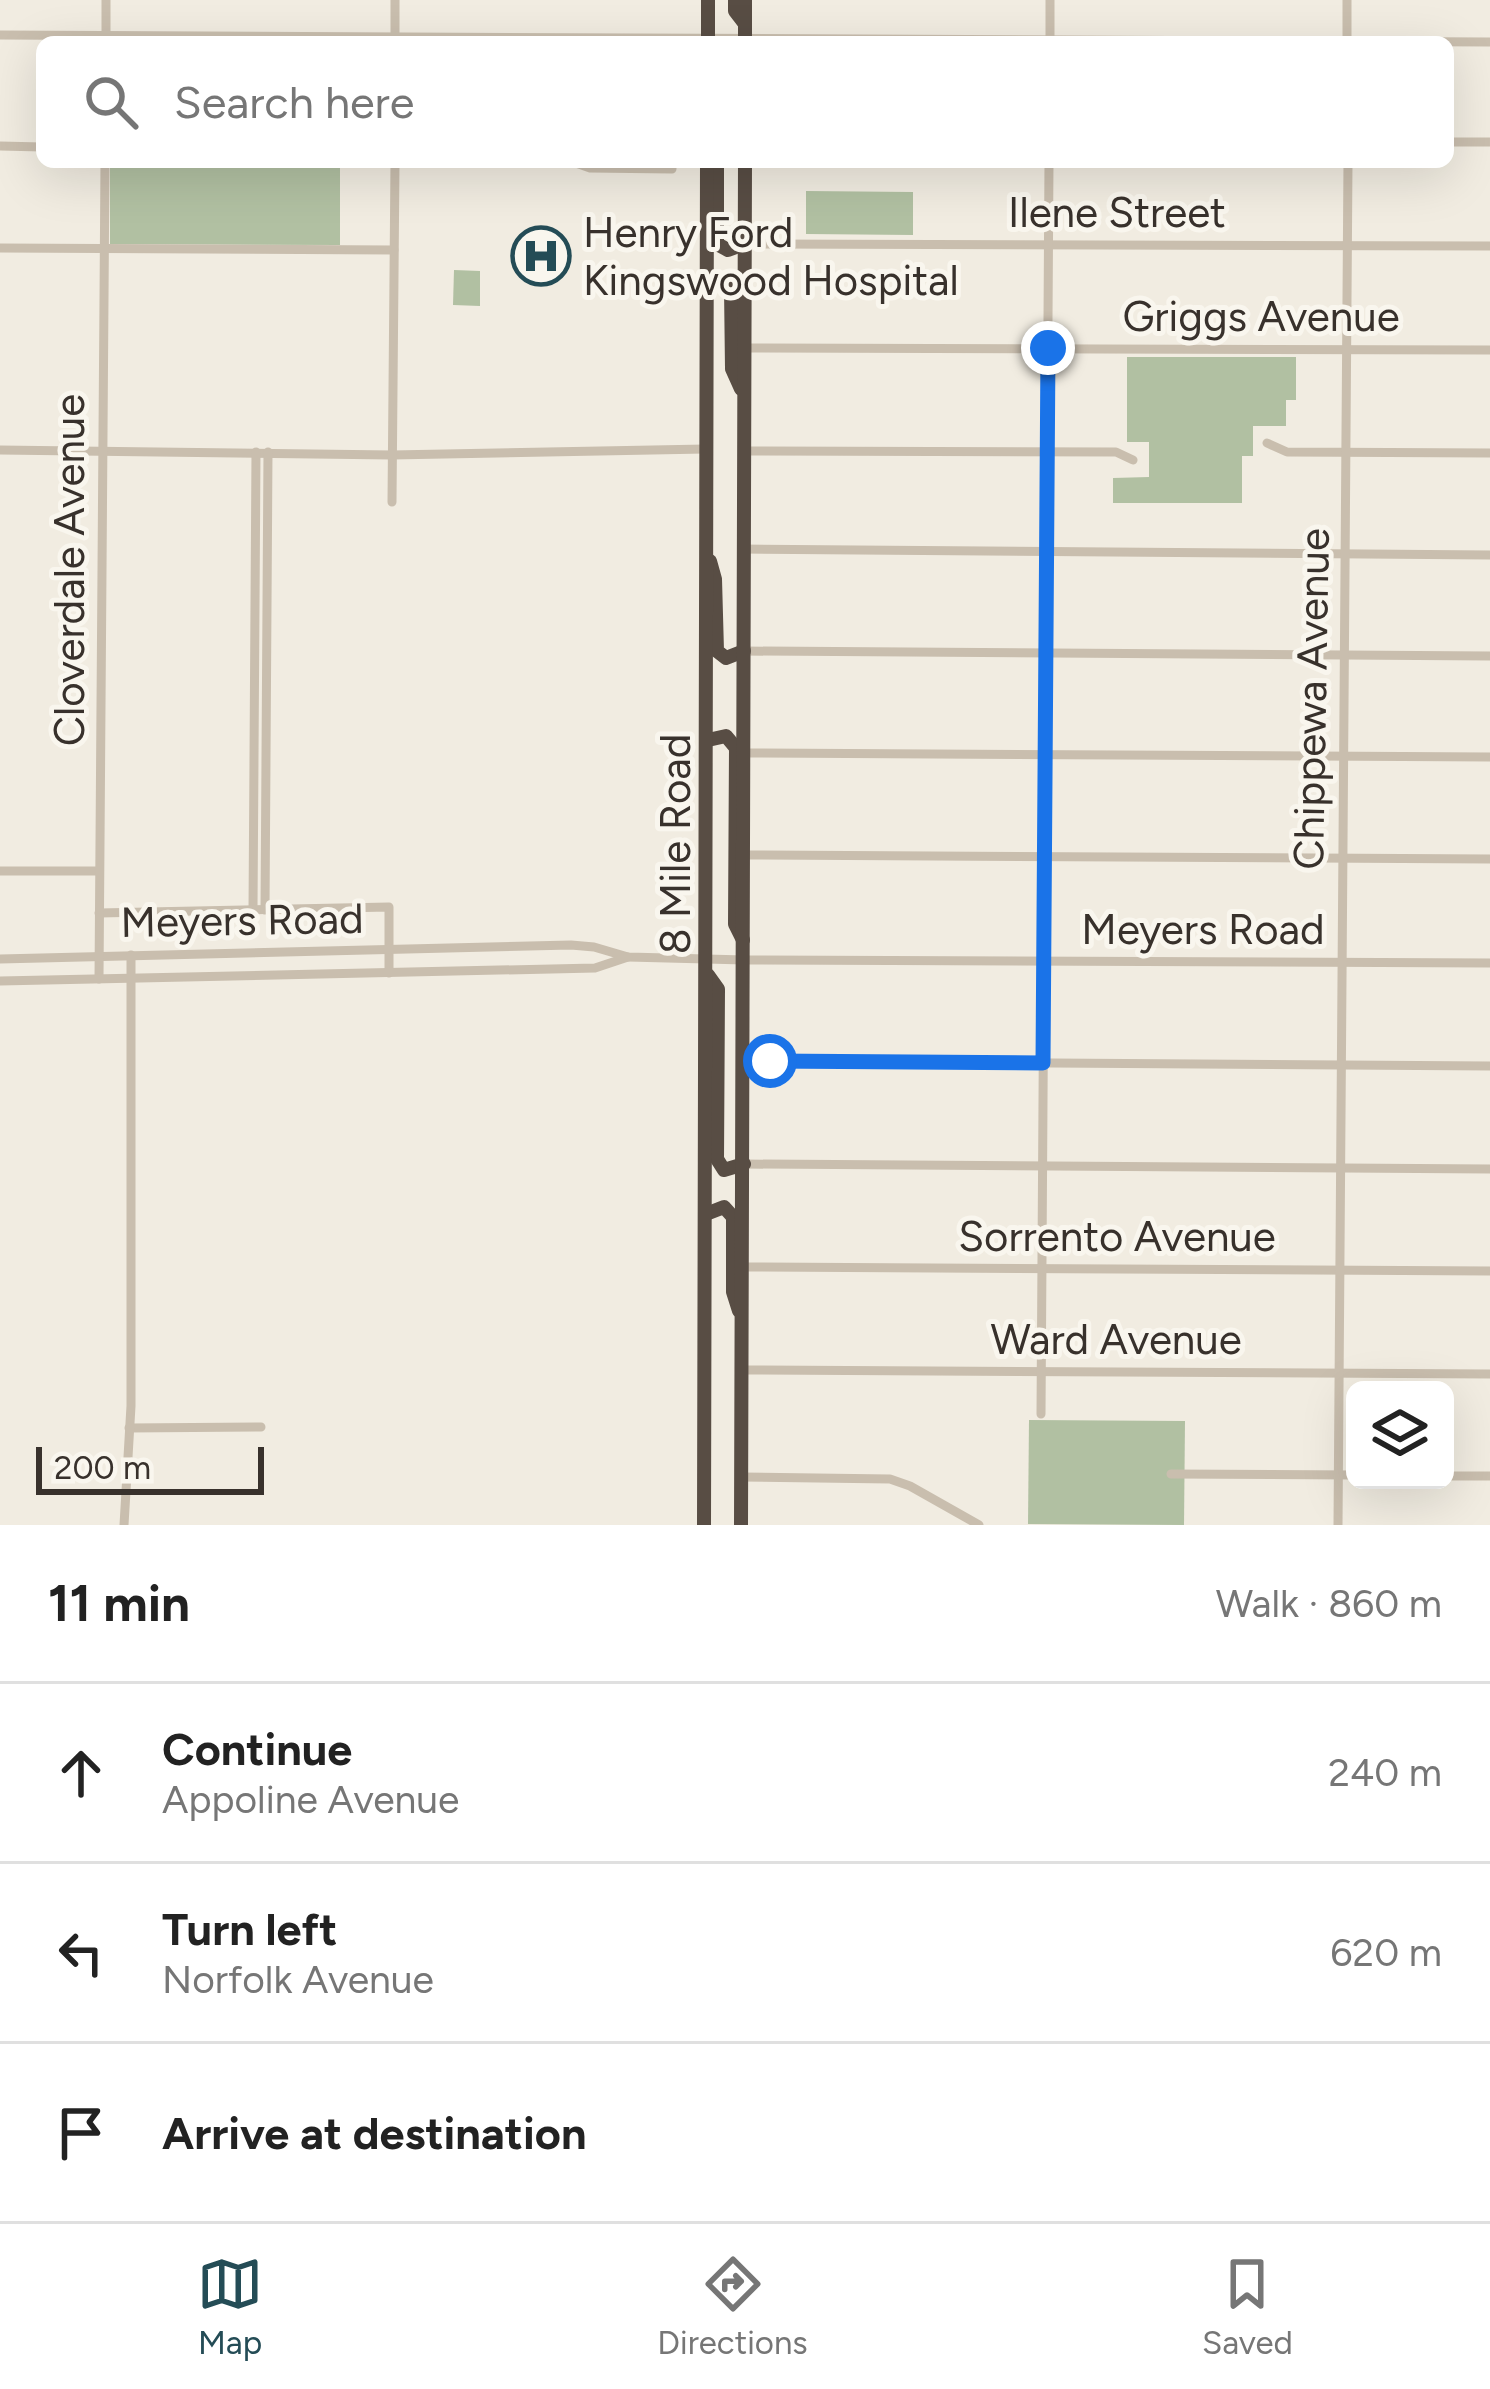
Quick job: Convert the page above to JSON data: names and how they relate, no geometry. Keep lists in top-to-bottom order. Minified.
{"streets":{"highway":["8 Mile Road"],"street":["Ilene Street","Griggs Avenue","Cloverdale Avenue","Chippewa Avenue","Meyers Road","Sorrento Avenue","Ward Avenue"]},"crossings":[["Ilene Street","Chippewa Avenue"],["Ilene Street","8 Mile Road"],["Griggs Avenue","Chippewa Avenue"],["Griggs Avenue","8 Mile Road"],["Cloverdale Avenue","Meyers Road"],["Chippewa Avenue","Meyers Road"],["Chippewa Avenue","Sorrento Avenue"],["Chippewa Avenue","Ward Avenue"],["8 Mile Road","Meyers Road"],["8 Mile Road","Sorrento Avenue"],["8 Mile Road","Ward Avenue"]],"places":{"hospital":["Henry Ford Kingswood Hospital"]},"scale_bar":"200 m","page":{"search":"Search here","scale":"200 m","heading":["11 min","Walk · 860 m"],"list":[["Continue","Appoline Avenue","240 m"],["Turn left","Norfolk Avenue","620 m"],"Arrive at destination"],"nav":["Map","Directions","Saved"]}}
